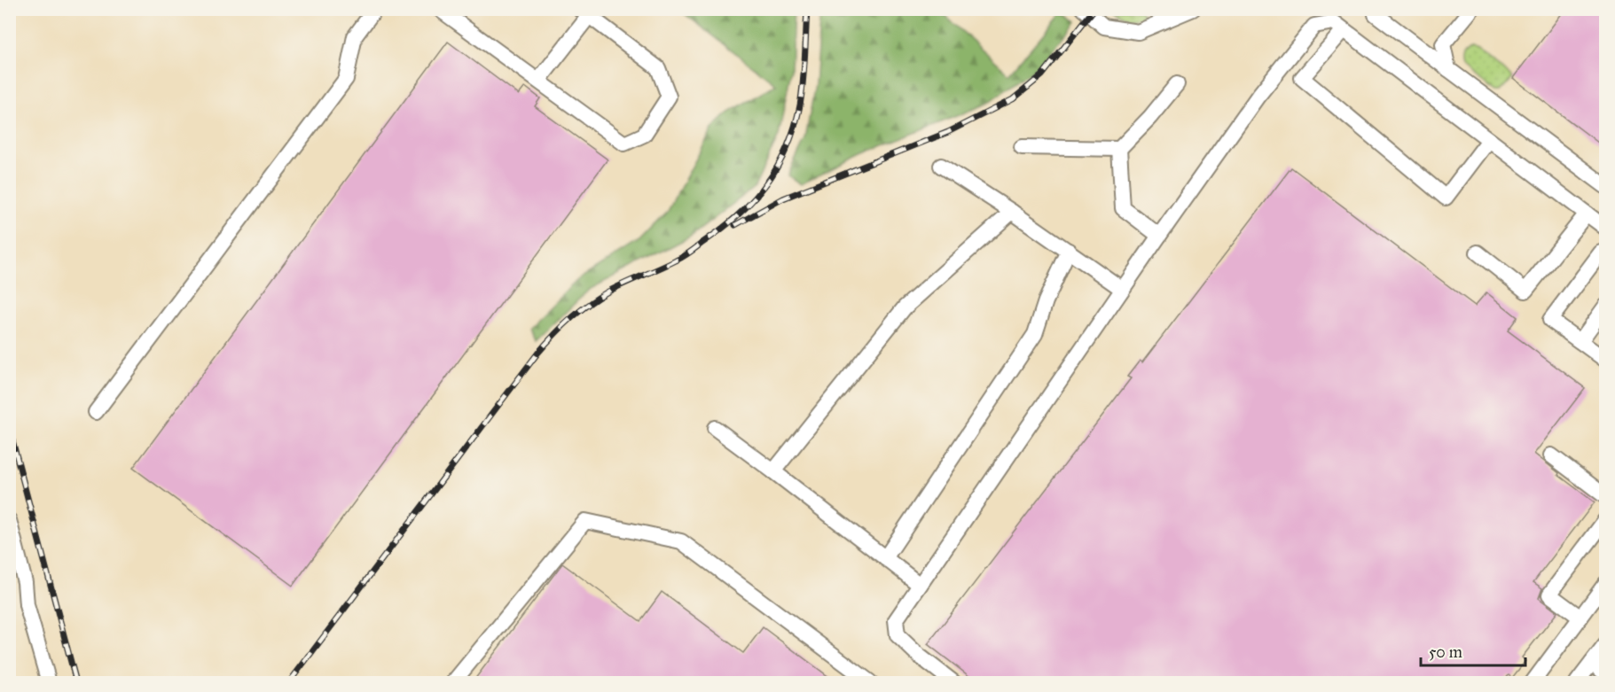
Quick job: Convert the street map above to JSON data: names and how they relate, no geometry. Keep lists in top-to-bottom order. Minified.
{"scale_bar":"50 m"}
